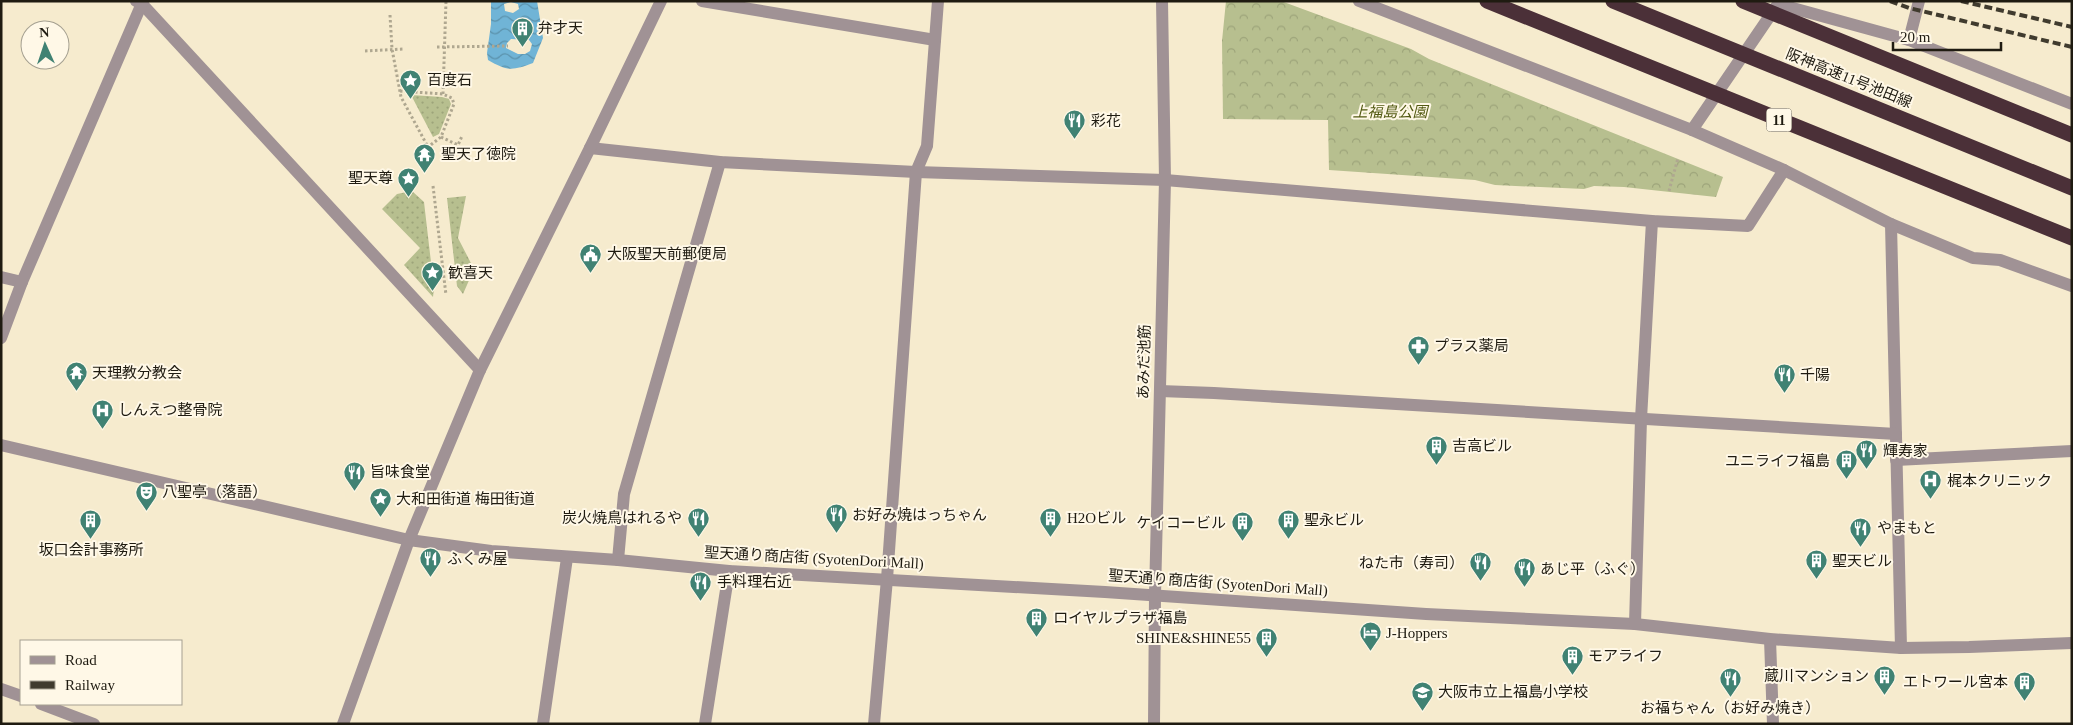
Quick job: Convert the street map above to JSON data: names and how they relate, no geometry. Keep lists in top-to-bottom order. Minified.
{"streets":{"highway":["阪神高速11号池田線","11"],"street":["あみだ池筋","聖天通り商店街 (SyotenDori Mall)"]},"crossings":[["あみだ池筋","聖天通り商店街 (SyotenDori Mall)"]],"parks":["上福島公園"],"places":{"building":["弁才天","吉高ビル","ユニライフ福島","H2Oビル","聖永ビル","坂口会計事務所","ケイコービル","聖天ビル","ロイヤルプラザ福島","SHINE&SHINE55","モアライフ","蔵川マンション","エトワール宮本"],"place":["百度石","聖天尊","歓喜天","大和田街道 梅田街道"],"restaurant":["彩花","千陽","輝寿家","旨味食堂","お好み焼はっちゃん","炭火焼鳥はれるや","やまもと","ふくみ屋","ねた市（寿司）","あじ平（ふぐ）","手料理右近","お福ちゃん（お好み焼き）"],"temple":["聖天了徳院","天理教分教会"],"public building":["大阪聖天前郵便局"],"pharmacy":["プラス薬局"],"hospital":["しんえつ整骨院","梶本クリニック"],"theatre":["八聖亭（落語）"],"hotel":["J-Hoppers"],"school or university":["大阪市立上福島小学校"]},"legend":["Road","Railway"],"scale_bar":"20 m","north":"top"}
